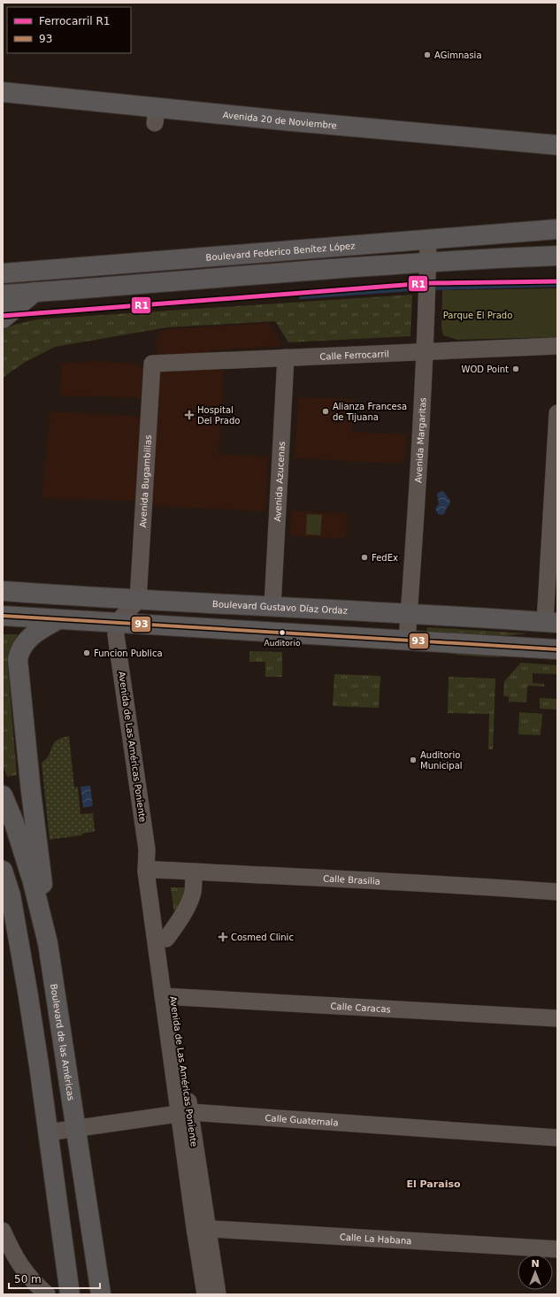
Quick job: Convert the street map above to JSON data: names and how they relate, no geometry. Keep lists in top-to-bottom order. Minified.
{"streets":{"main road":["Avenida 20 de Noviembre","Boulevard Federico Benítez López","Boulevard Gustavo Díaz Ordaz","Boulevard de las Américas"],"street":["Calle Ferrocarril","Avenida Margaritas","Avenida Bugambilias","Avenida Azucenas","Avenida de Las Américas Poniente","Calle Brasilia","Calle Caracas","Calle Guatemala","Calle La Habana"]},"crossings":[["Boulevard Federico Benítez López","Avenida Margaritas"],["Calle Ferrocarril","Avenida Margaritas"],["Calle Ferrocarril","Avenida Bugambilias"],["Calle Ferrocarril","Avenida Azucenas"],["Avenida Margaritas","Boulevard Gustavo Díaz Ordaz"],["Avenida Bugambilias","Boulevard Gustavo Díaz Ordaz"],["Avenida Azucenas","Boulevard Gustavo Díaz Ordaz"],["Avenida de Las Américas Poniente","Calle Brasilia"],["Avenida de Las Américas Poniente","Calle Caracas"],["Avenida de Las Américas Poniente","Calle Guatemala"],["Avenida de Las Américas Poniente","Calle La Habana"],["Boulevard de las Américas","Calle Guatemala"]],"districts":["El Paraiso"],"parks":["Parque El Prado"],"places":{"other":["AGimnasia","WOD Point","Alianza Francesa de Tijuana","FedEx","Auditorio","Funcion Publica","Auditorio Municipal"],"health":["Hospital Del Prado","Cosmed Clinic"]},"lines":["rail line R1","transit line 93"],"legend":["Ferrocarril R1","93"],"scale_bar":"50 m","north":"top"}
